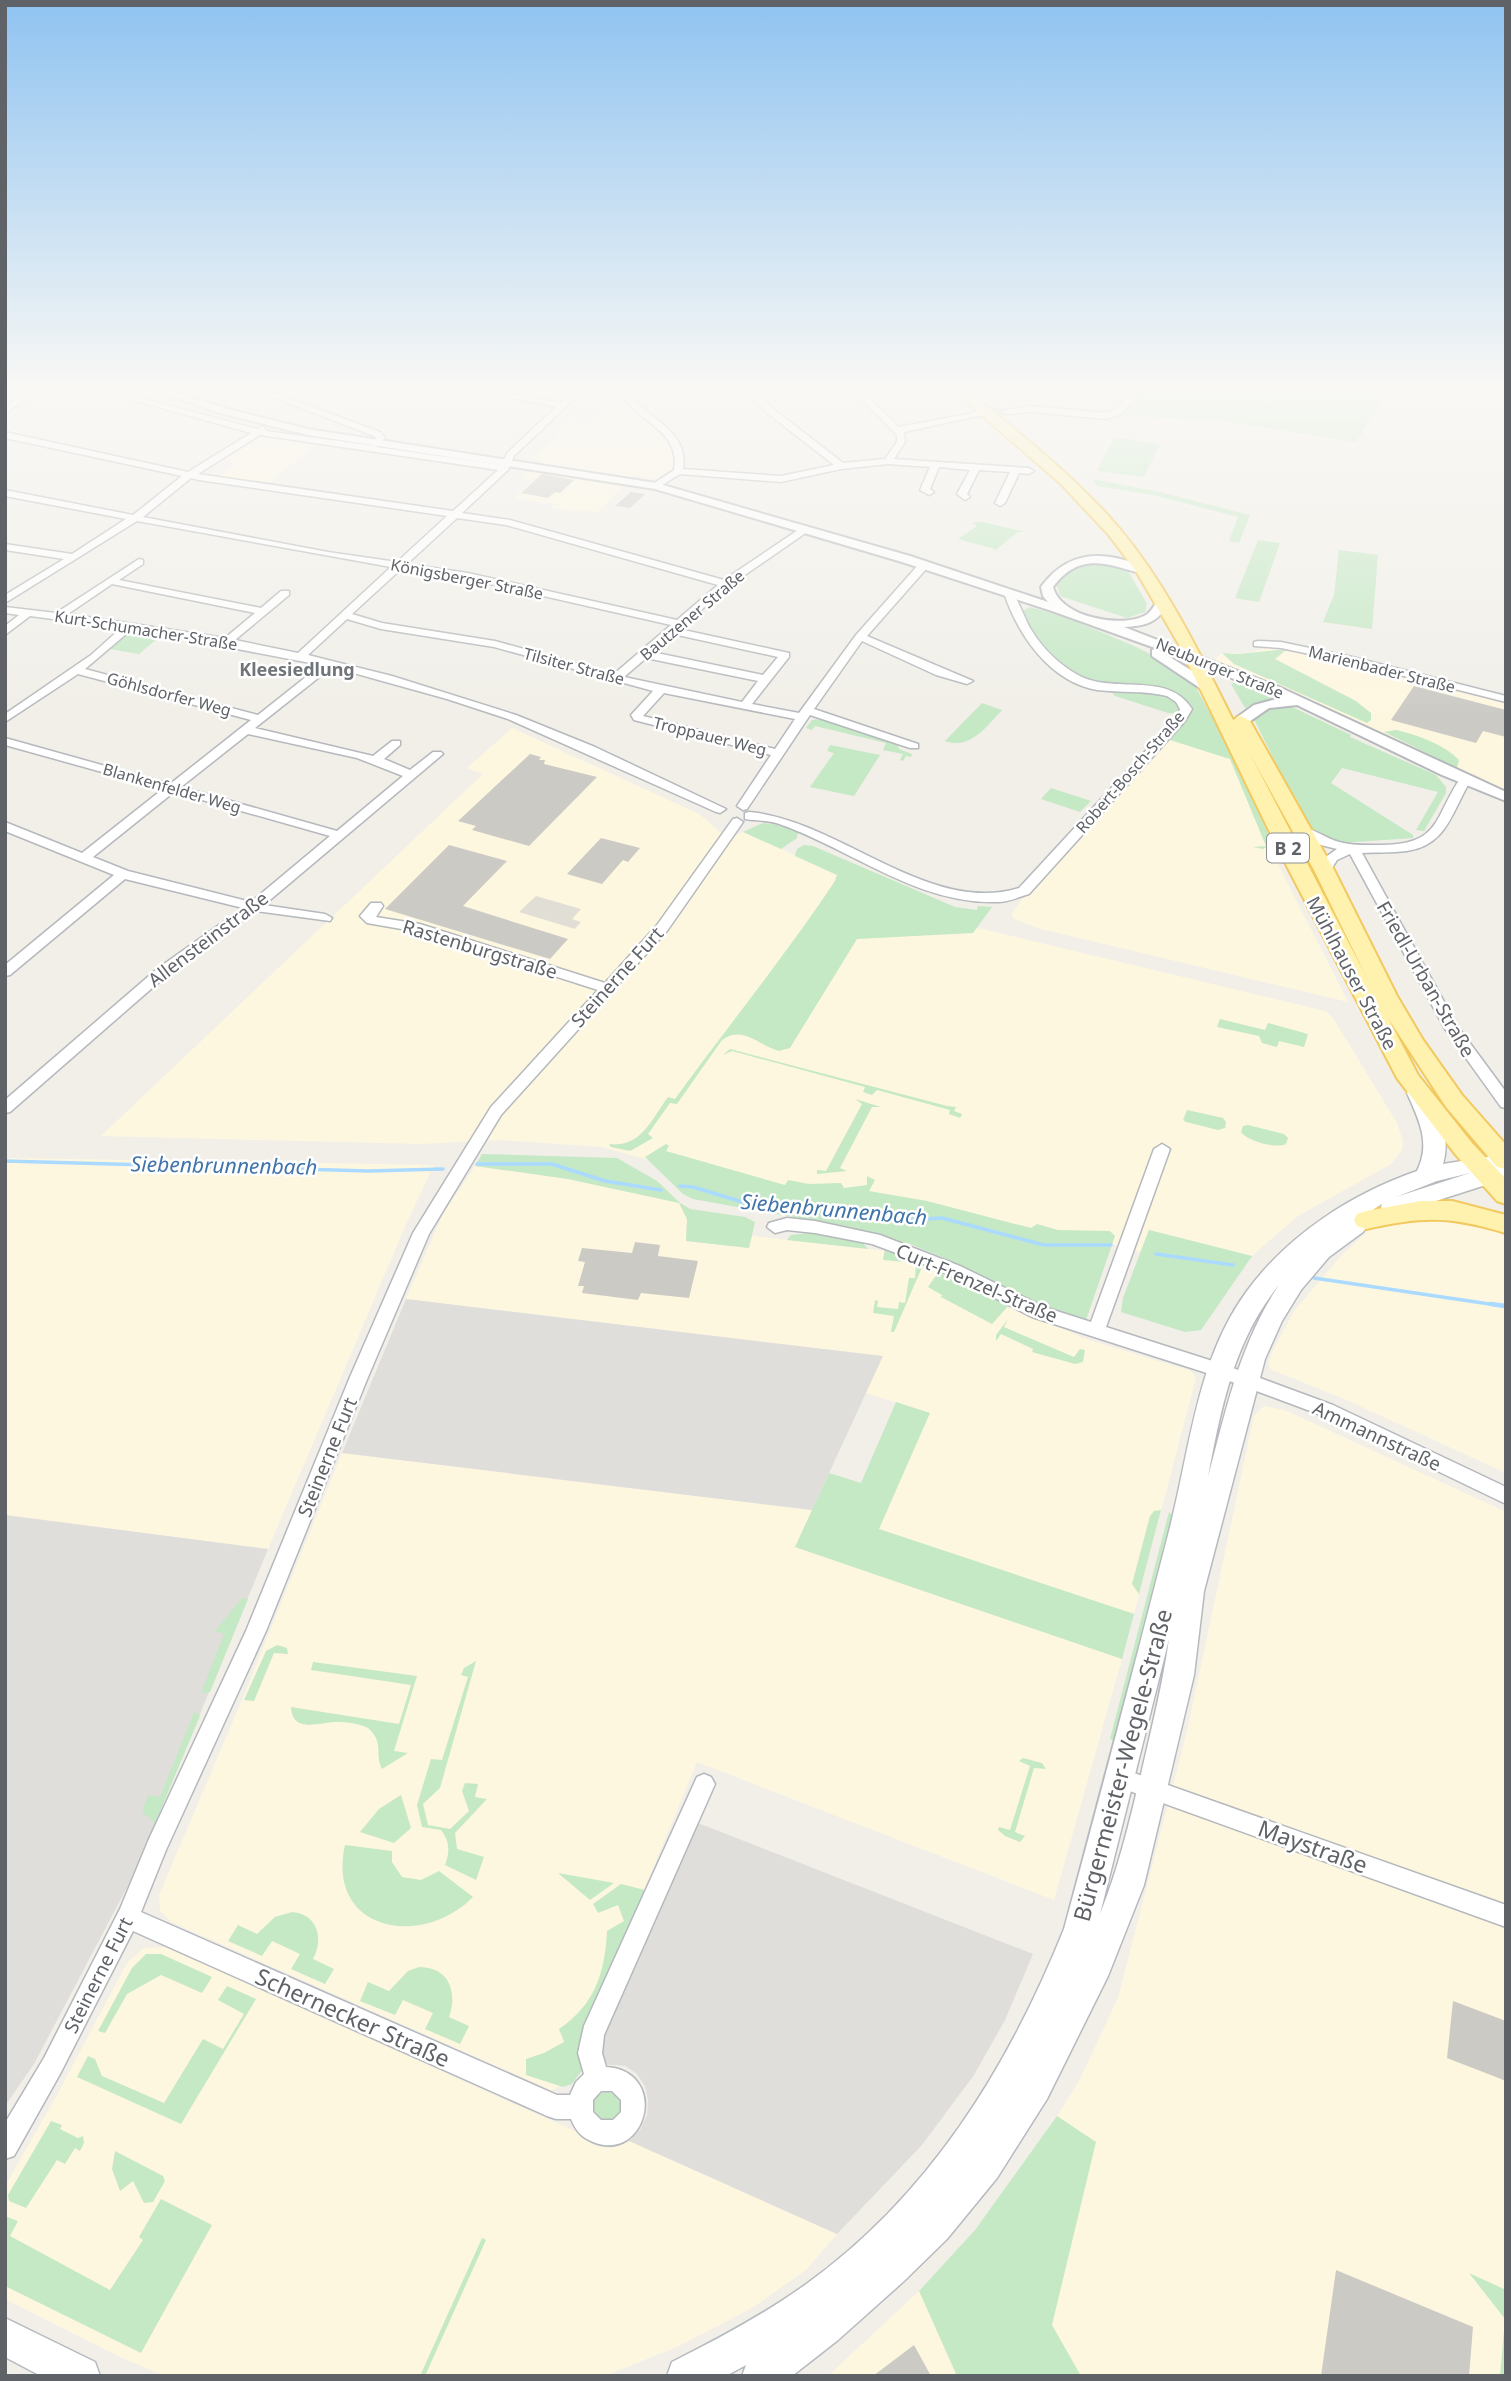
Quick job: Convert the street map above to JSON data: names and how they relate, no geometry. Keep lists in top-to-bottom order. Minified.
{"streets":{"main road":["B 2","Mühlhauser Straße","Bürgermeister-Wegele-Straße"],"street":["Königsberger Straße","Bautzener Straße","Kurt-Schumacher-Straße","Tilsiter Straße","Neuburger Straße","Marienbader Straße","Göhlsdorfer Weg","Troppauer Weg","Robert-Bosch-Straße","Blankenfelder Weg","Allensteinstraße","Rastenburgstraße","Steinerne Furt","Friedl-Urban-Straße","Curt-Frenzel-Straße","Ammannstraße","Maystraße","Schernecker Straße"]},"crossings":[["Königsberger Straße","Bautzener Straße"],["Bautzener Straße","Tilsiter Straße"],["Bautzener Straße","Neuburger Straße"],["Kurt-Schumacher-Straße","Robert-Bosch-Straße"],["Kurt-Schumacher-Straße","Steinerne Furt"],["Tilsiter Straße","Troppauer Weg"],["Tilsiter Straße","Steinerne Furt"],["Neuburger Straße","Robert-Bosch-Straße"],["Neuburger Straße","B 2"],["Neuburger Straße","Mühlhauser Straße"],["Neuburger Straße","Steinerne Furt"],["Troppauer Weg","Steinerne Furt"],["Robert-Bosch-Straße","Steinerne Furt"],["Blankenfelder Weg","Allensteinstraße"],["B 2","Mühlhauser Straße"],["Rastenburgstraße","Steinerne Furt"],["Mühlhauser Straße","Bürgermeister-Wegele-Straße"],["Steinerne Furt","Schernecker Straße"],["Curt-Frenzel-Straße","Ammannstraße"],["Curt-Frenzel-Straße","Bürgermeister-Wegele-Straße"],["Ammannstraße","Bürgermeister-Wegele-Straße"],["Bürgermeister-Wegele-Straße","Maystraße"]],"districts":["Kleesiedlung"],"water":["Siebenbrunnenbach"]}
